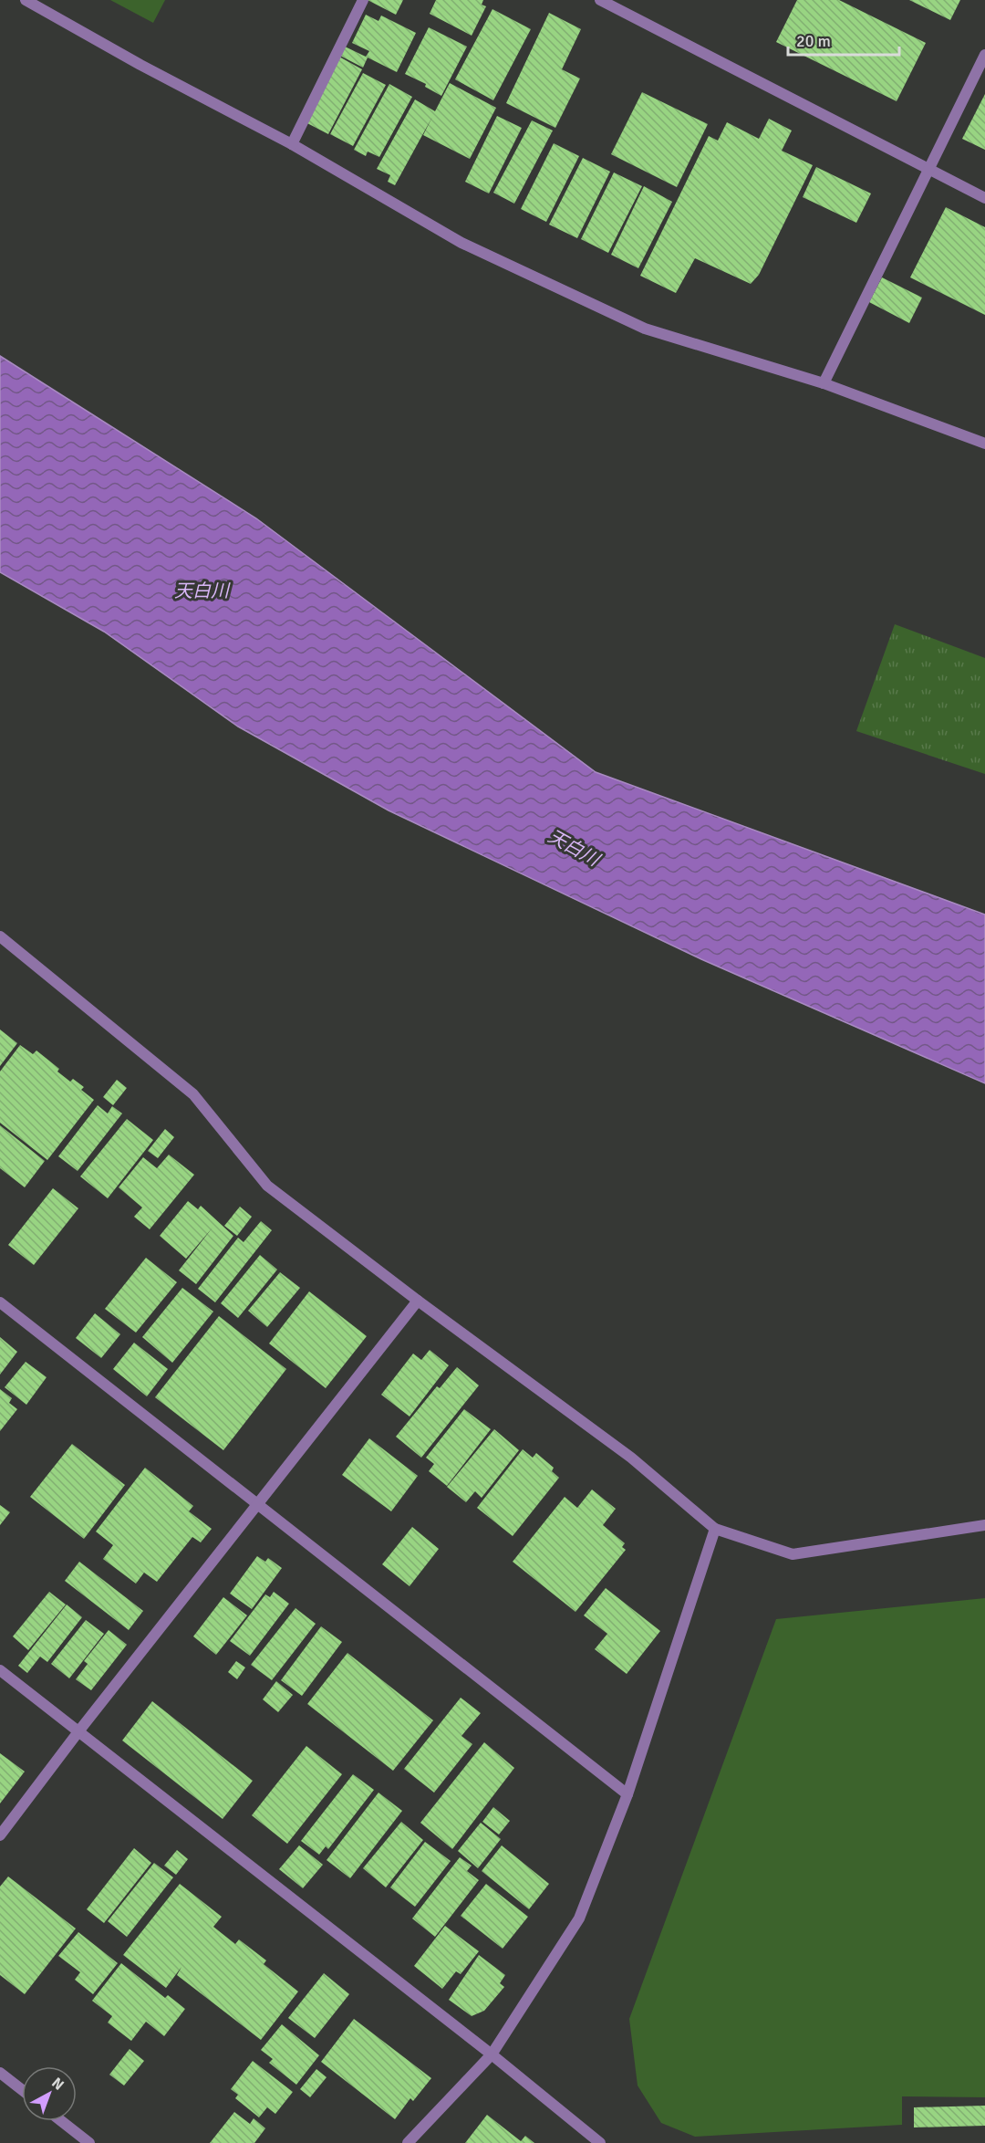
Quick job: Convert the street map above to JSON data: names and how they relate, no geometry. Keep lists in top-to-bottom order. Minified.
{"water":["天白川"],"scale_bar":"20 m","north":"top right"}
